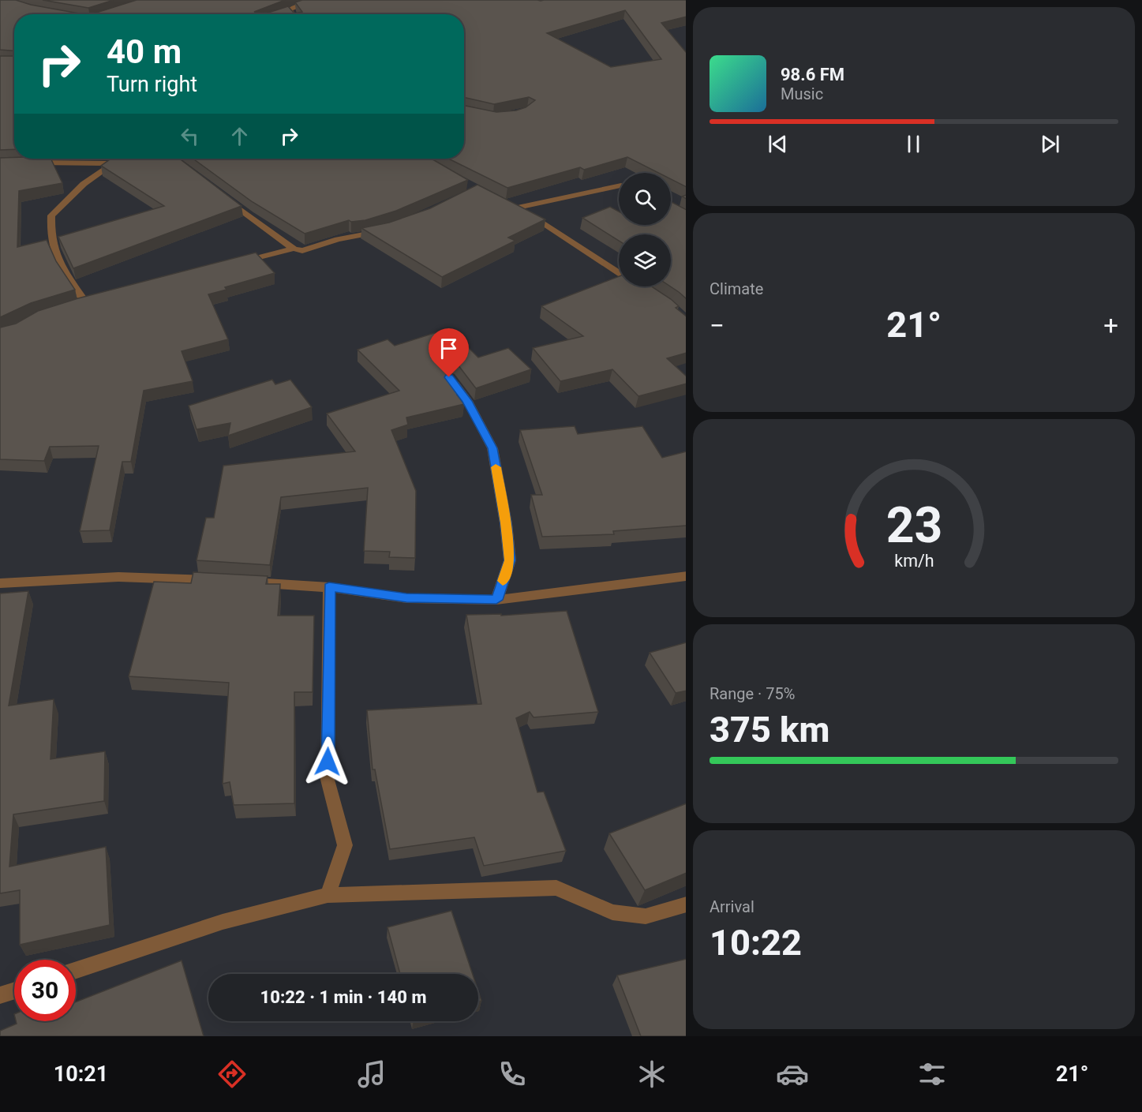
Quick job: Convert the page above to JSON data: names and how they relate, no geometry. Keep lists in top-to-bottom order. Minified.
{"page":{"turn":["40 m","Turn right"],"song":["98.6 FM","Music"],"tile":["Climate",["Range · 75%","375 km"],["Arrival","10:22"]],"heat":["−","21°","+"],"limit":"30","trip":"10:22 · 1 min · 140 m","tabs":["10:21","21°"],"gauge":["23","km/h"]}}
